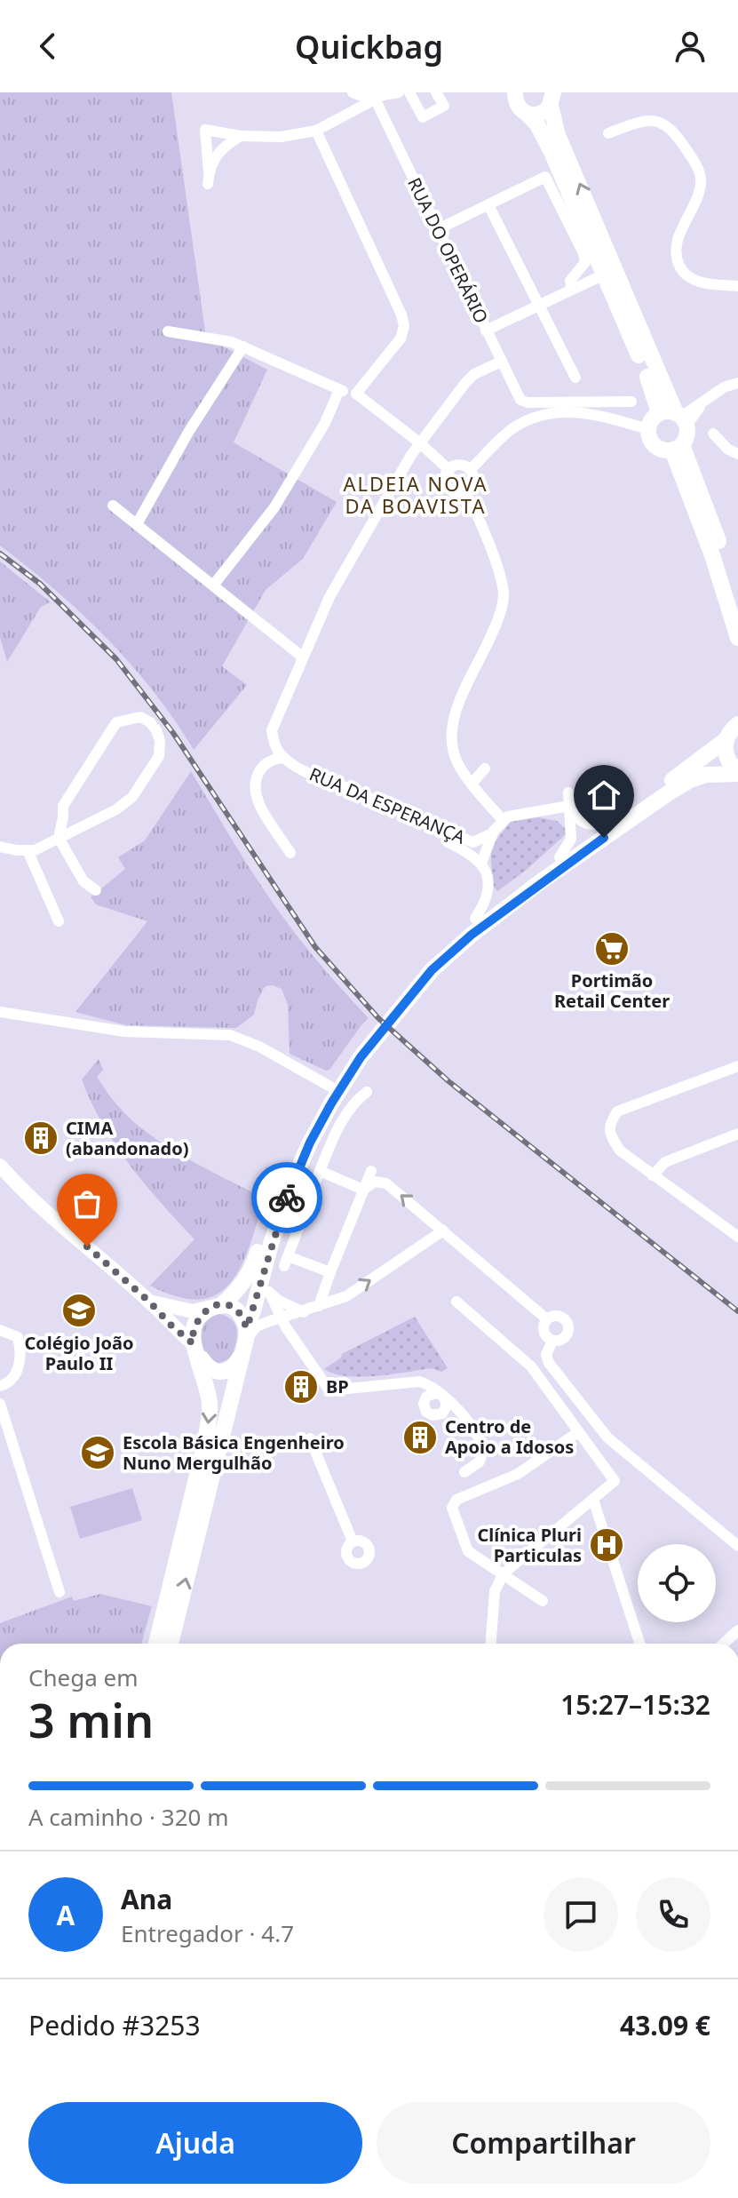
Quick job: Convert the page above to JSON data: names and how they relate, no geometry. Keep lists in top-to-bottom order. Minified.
{"streets":{"street":["RUA DO OPERÁRIO","RUA DA ESPERANÇA"]},"districts":["ALDEIA NOVA DA BOAVISTA"],"places":{"supermarket":["Portimão Retail Center"],"building":["CIMA (abandonado)","BP","Centro de Apoio a Idosos"],"school or university":["Colégio João Paulo II","Escola Básica Engenheiro Nuno Mergulhão"],"hospital":["Clínica Pluri Particulas"]},"page":{"header":"Quickbag","heading":["3 min","Chega em","15:27–15:32"],"panel":["Ana","Entregador · 4.7","Pedido #3253","43.09 €"],"bar":"A caminho · 320 m","round":"A","buttons":["Ajuda","Compartilhar"]}}
